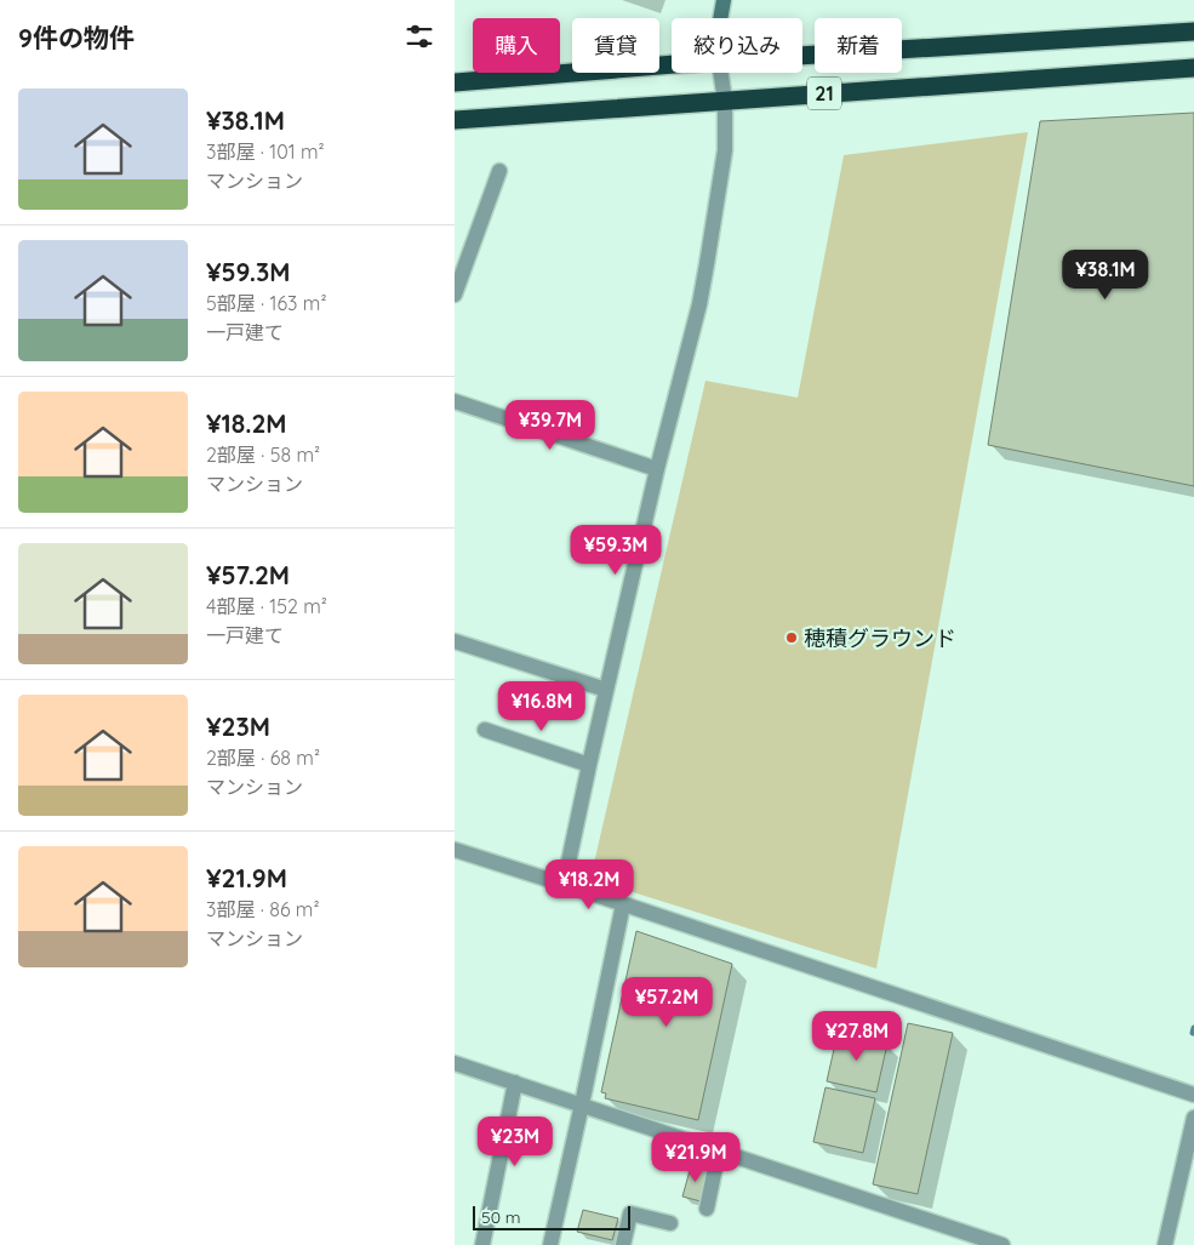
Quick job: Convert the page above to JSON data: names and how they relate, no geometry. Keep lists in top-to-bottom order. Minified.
{"streets":{"highway":["21"]},"places":["穂積グラウンド"],"scale_bar":"50 m","page":{"heading":"9件の物件","chip":["購入","賃貸","絞り込み","新着"],"list":[{"name":"¥38.1M","note":"3部屋 · 101 m² · マンション"},{"name":"¥59.3M","note":"5部屋 · 163 m² · 一戸建て"},{"name":"¥18.2M","note":"2部屋 · 58 m² · マンション"},{"name":"¥57.2M","note":"4部屋 · 152 m² · 一戸建て"},{"name":"¥23M","note":"2部屋 · 68 m² · マンション"},{"name":"¥21.9M","note":"3部屋 · 86 m² · マンション"}],"price":["¥38.1M","¥39.7M","¥59.3M","¥16.8M","¥18.2M","¥57.2M","¥27.8M","¥23M","¥21.9M"],"scale":"50 m"}}
